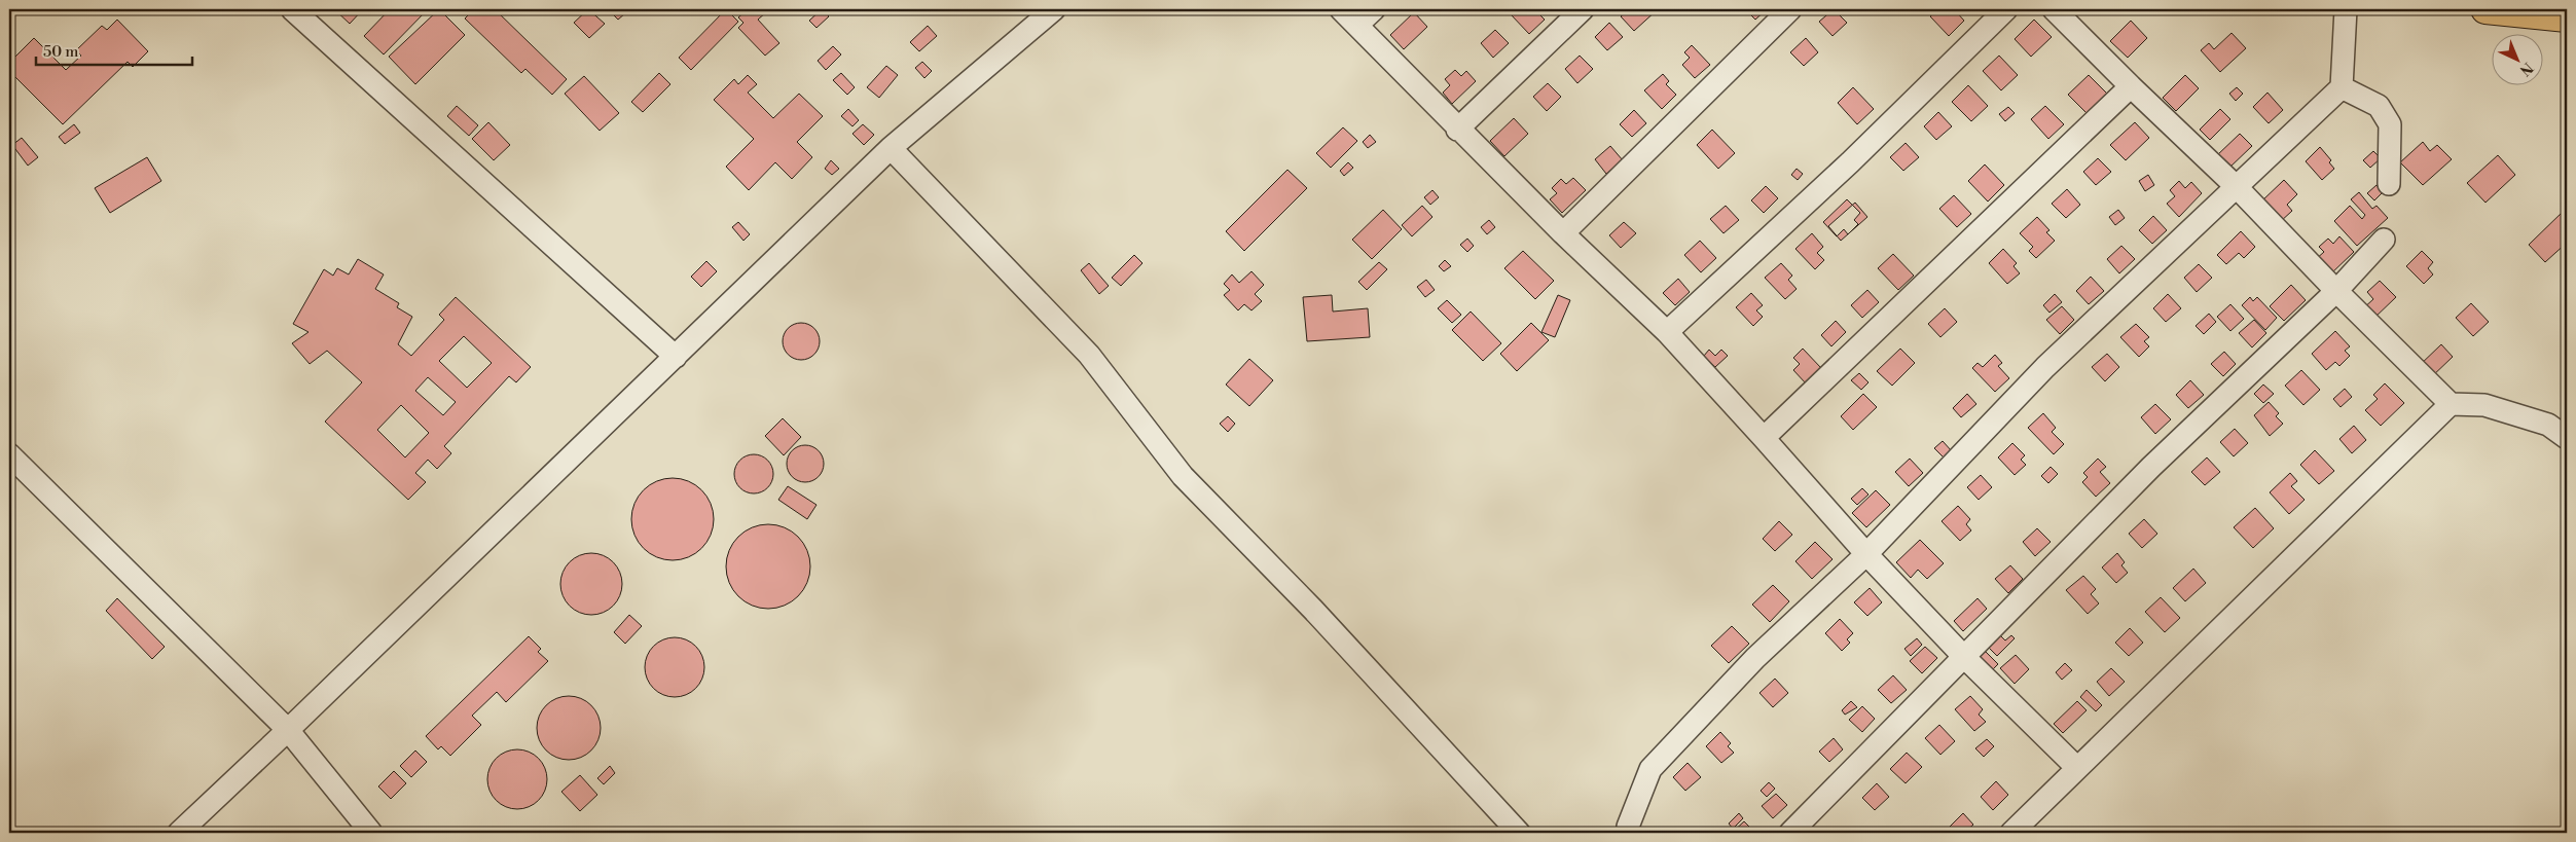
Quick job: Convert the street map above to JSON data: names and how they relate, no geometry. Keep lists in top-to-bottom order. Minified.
{"scale_bar":"50 m","north":"bottom right"}
